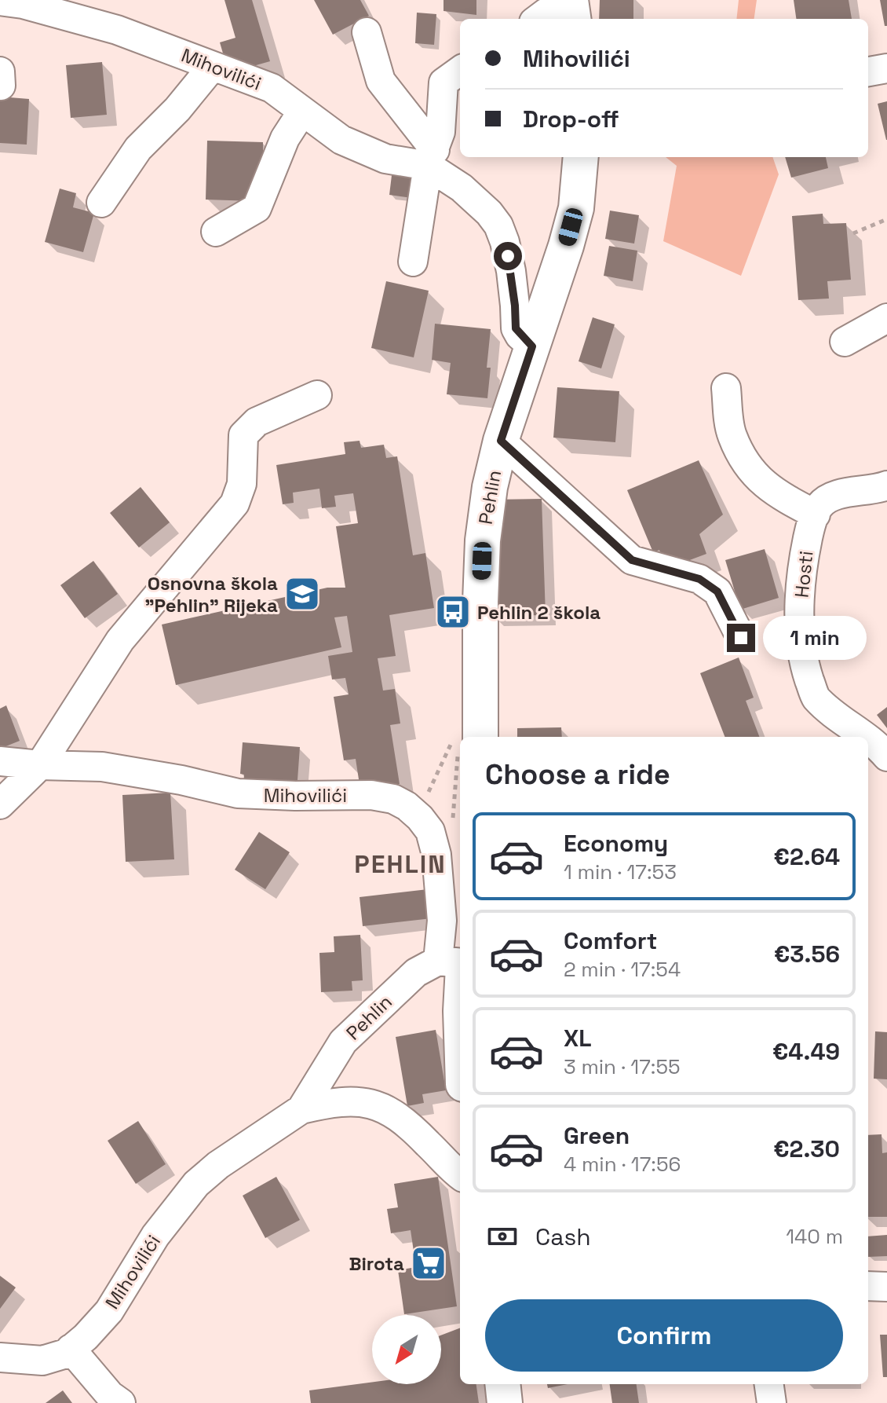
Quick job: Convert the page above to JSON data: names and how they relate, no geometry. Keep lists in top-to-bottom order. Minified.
{"streets":{"main road":["Pehlin"],"street":["Mihovilići","Hosti"]},"crossings":[["Mihovilići","Pehlin"]],"districts":["PEHLIN"],"places":{"school or university":["Osnovna škola \"Pehlin\" Rijeka"],"bus stop":["Pehlin 2 škola"],"supermarket":["Birota"]},"north":"bottom left","page":{"banner":["Mihovilići","Drop-off"],"bubble":"1 min","heading":"Choose a ride","list":[{"name":"Economy","note":"1 min · 17:53","value":"€2.64"},{"name":"Comfort","note":"2 min · 17:54","value":"€3.56"},{"name":"XL","note":"3 min · 17:55","value":"€4.49"},{"name":"Green","note":"4 min · 17:56","value":"€2.30"}],"pay":["Cash","140 m"],"buttons":"Confirm"}}
